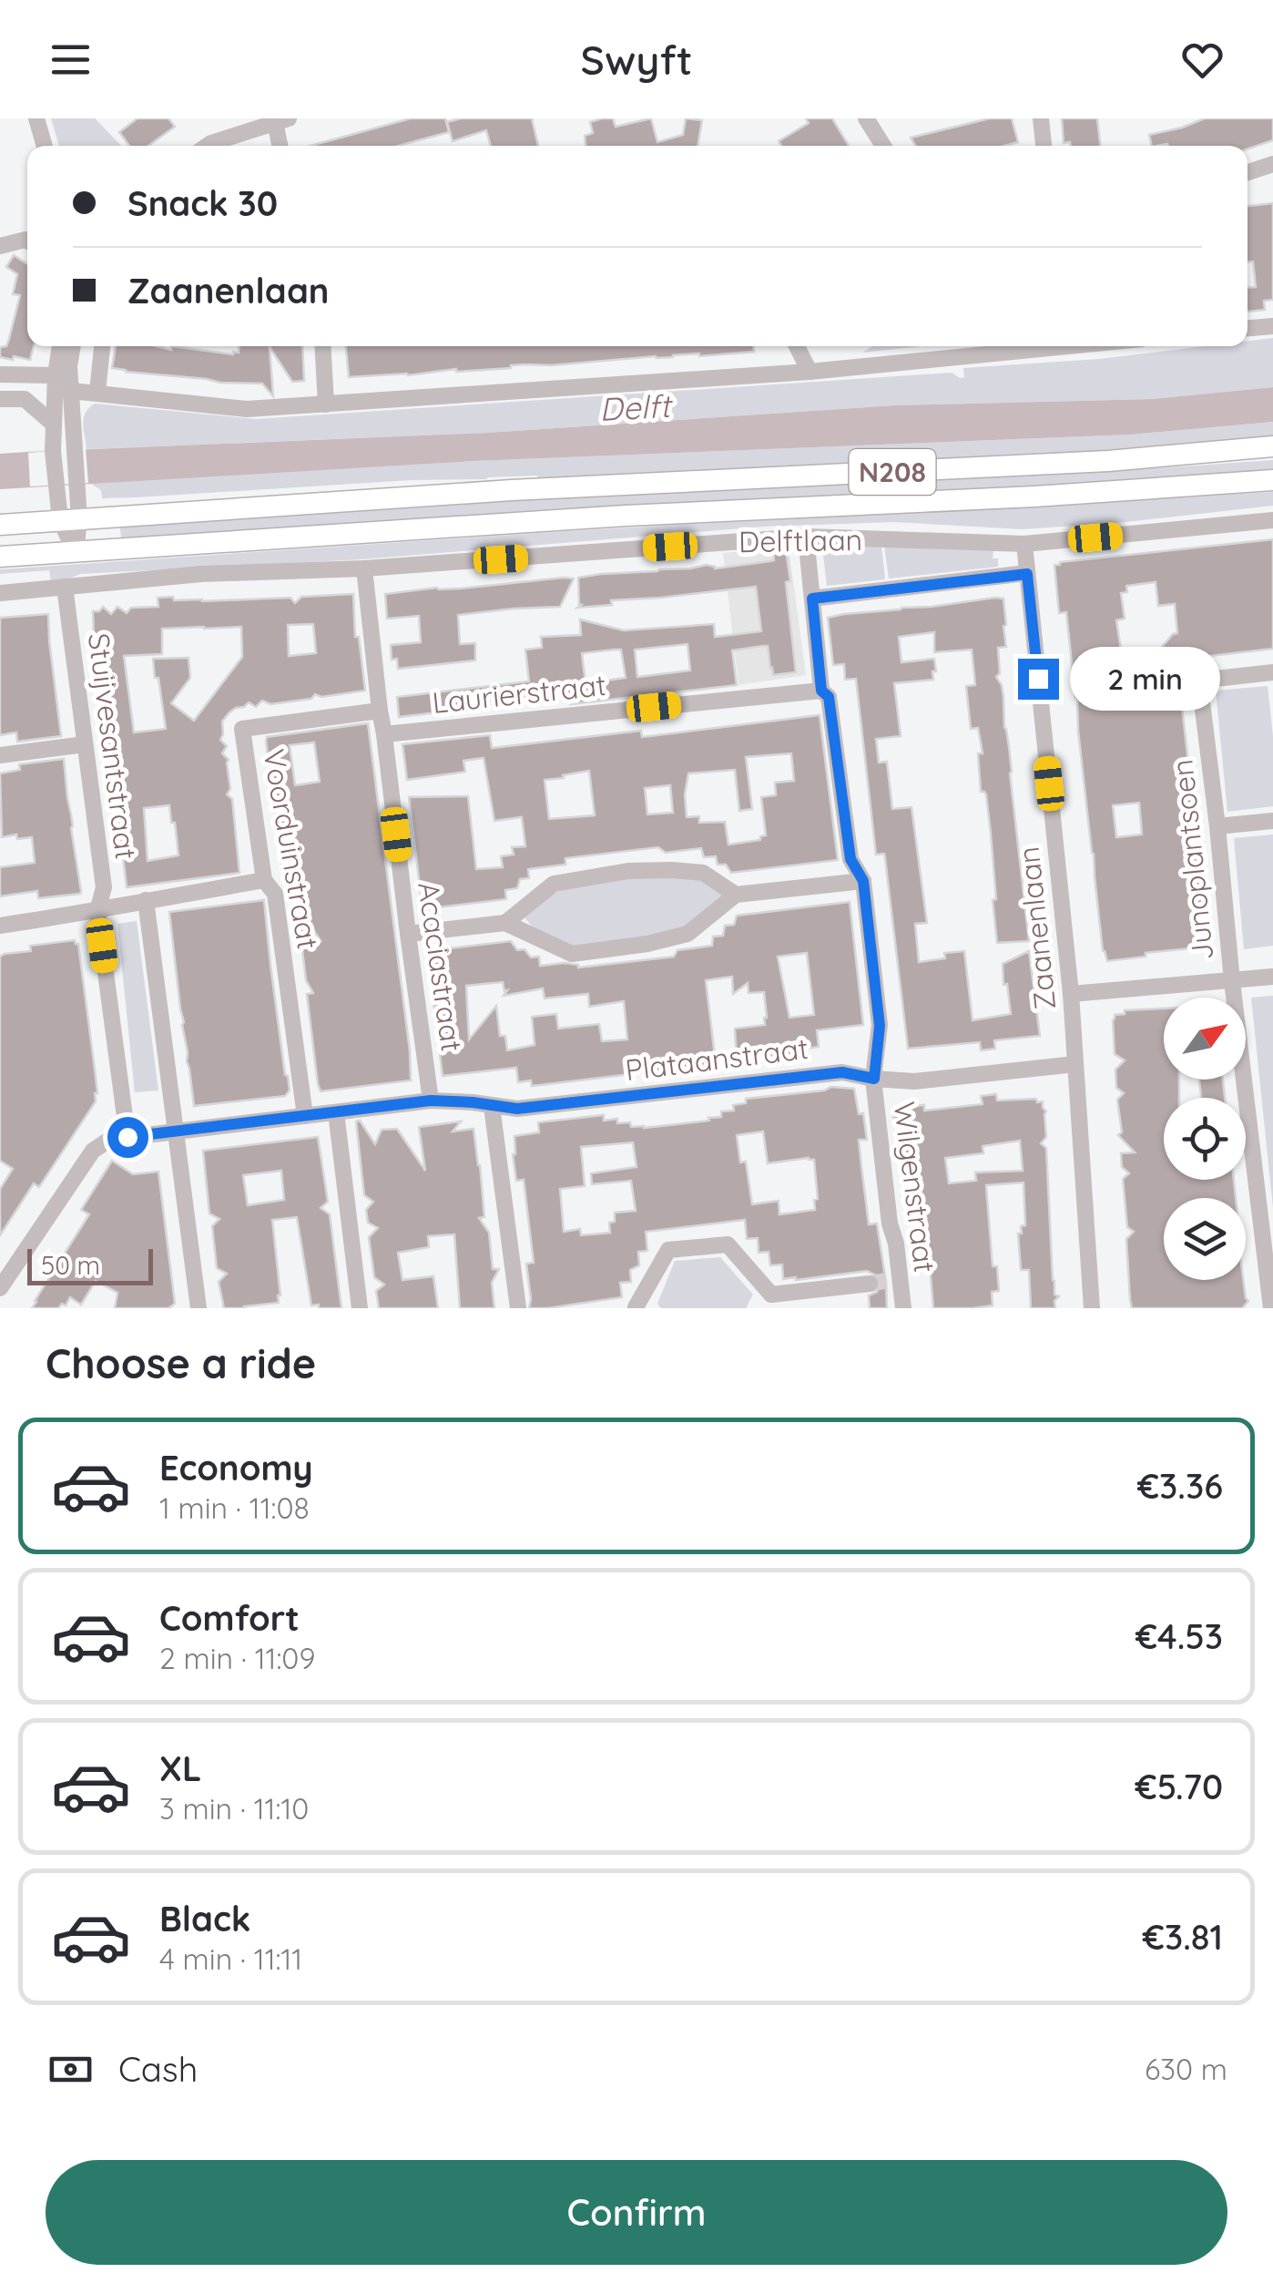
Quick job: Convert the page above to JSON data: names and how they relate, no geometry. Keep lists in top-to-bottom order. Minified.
{"streets":{"main road":["N208","Delftlaan"],"street":["Laurierstraat","Stuijvesantstraat","Voorduinstraat","Junoplantsoen","Zaanenlaan","Acaciastraat","Plataanstraat","Wilgenstraat"]},"crossings":[["Delftlaan","Stuijvesantstraat"],["Delftlaan","Zaanenlaan"],["Delftlaan","Acaciastraat"],["Delftlaan","Wilgenstraat"],["Laurierstraat","Acaciastraat"],["Laurierstraat","Wilgenstraat"],["Stuijvesantstraat","Plataanstraat"],["Voorduinstraat","Acaciastraat"],["Voorduinstraat","Plataanstraat"],["Zaanenlaan","Plataanstraat"],["Acaciastraat","Plataanstraat"],["Plataanstraat","Wilgenstraat"]],"water":["Delft"],"scale_bar":"50 m","north":"top right","page":{"header":"Swyft","banner":["Snack 30","Zaanenlaan"],"bubble":"2 min","scale":"50 m","heading":"Choose a ride","list":[{"name":"Economy","note":"1 min · 11:08","value":"€3.36"},{"name":"Comfort","note":"2 min · 11:09","value":"€4.53"},{"name":"XL","note":"3 min · 11:10","value":"€5.70"},{"name":"Black","note":"4 min · 11:11","value":"€3.81"}],"pay":["Cash","630 m"],"buttons":"Confirm"}}
